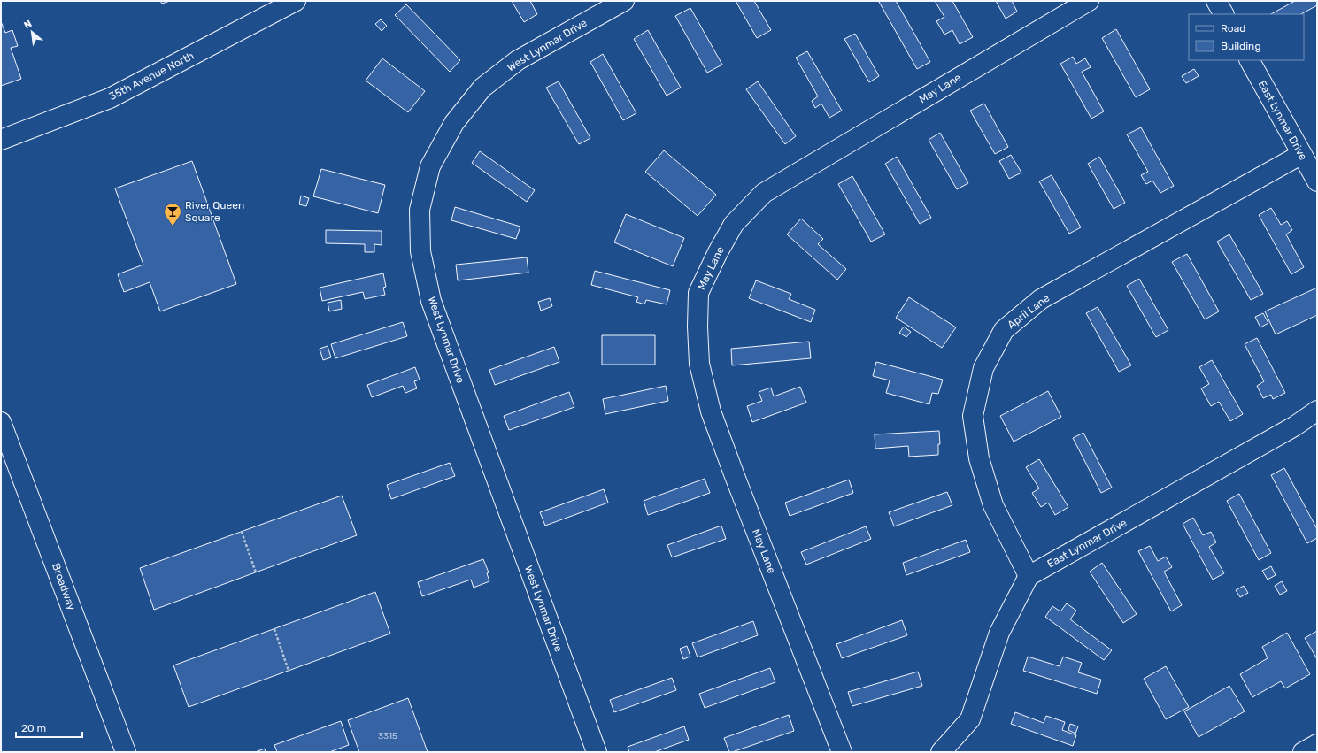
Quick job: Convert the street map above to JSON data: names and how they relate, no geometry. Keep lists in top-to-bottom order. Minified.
{"streets":{"street":["West Lynmar Drive","35th Avenue North","May Lane","East Lynmar Drive","April Lane","Broadway"]},"crossings":[["East Lynmar Drive","April Lane"]],"places":{"bar":["River Queen Square"]},"house_numbers":["3315"],"legend":["Road","Building"],"scale_bar":"20 m","north":"top left"}
